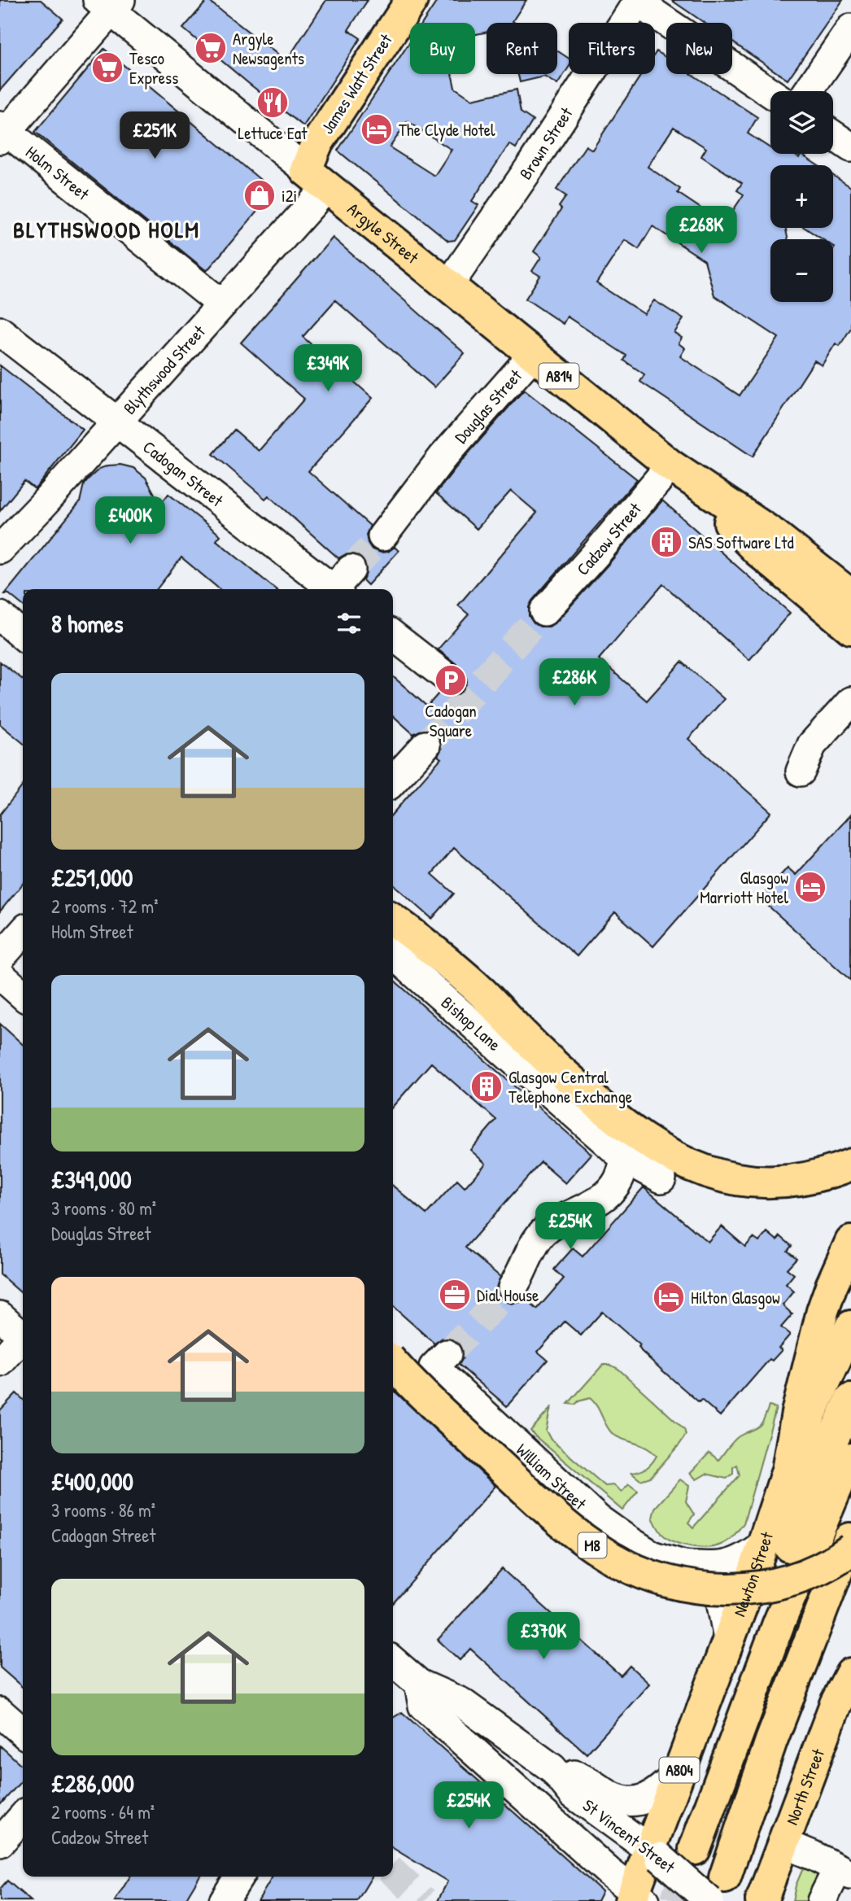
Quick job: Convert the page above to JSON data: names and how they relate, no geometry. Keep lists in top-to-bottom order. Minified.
{"streets":{"main road":["James Watt Street","Argyle Street","A814","M8","Newton Street","A804","North Street"],"street":["Brown Street","Holm Street","Blythswood Street","Douglas Street","Cadogan Street","Cadzow Street","Bishop Lane","William Street","St Vincent Street"]},"crossings":[["James Watt Street","Argyle Street"],["James Watt Street","Blythswood Street"],["Brown Street","Argyle Street"],["Holm Street","Blythswood Street"],["Argyle Street","Blythswood Street"],["Argyle Street","Douglas Street"],["Argyle Street","Cadzow Street"],["Blythswood Street","Cadogan Street"],["William Street","Newton Street"],["Newton Street","St Vincent Street"]],"districts":["BLYTHSWOOD HOLM"],"places":{"supermarket":["Argyle Newsagents","Tesco Express"],"restaurant":["Lettuce Eat"],"hotel":["The Clyde Hotel","Glasgow Marriott Hotel","Hilton Glasgow"],"shop":["i2i"],"building":["SAS Software Ltd","Glasgow Central Telephone Exchange"],"parking":["Cadogan Square"],"office":["Dial House"]},"page":{"chip":["Buy","Rent","Filters","New"],"map_buttons":["+","−"],"price":["£251K","£268K","£349K","£400K","£286K","£254K","£370K","£254K"],"heading":"8 homes","list":[{"name":"£251,000","note":"2 rooms · 72 m² · Holm Street"},{"name":"£349,000","note":"3 rooms · 80 m² · Douglas Street"},{"name":"£400,000","note":"3 rooms · 86 m² · Cadogan Street"},{"name":"£286,000","note":"2 rooms · 64 m² · Cadzow Street"}]}}
